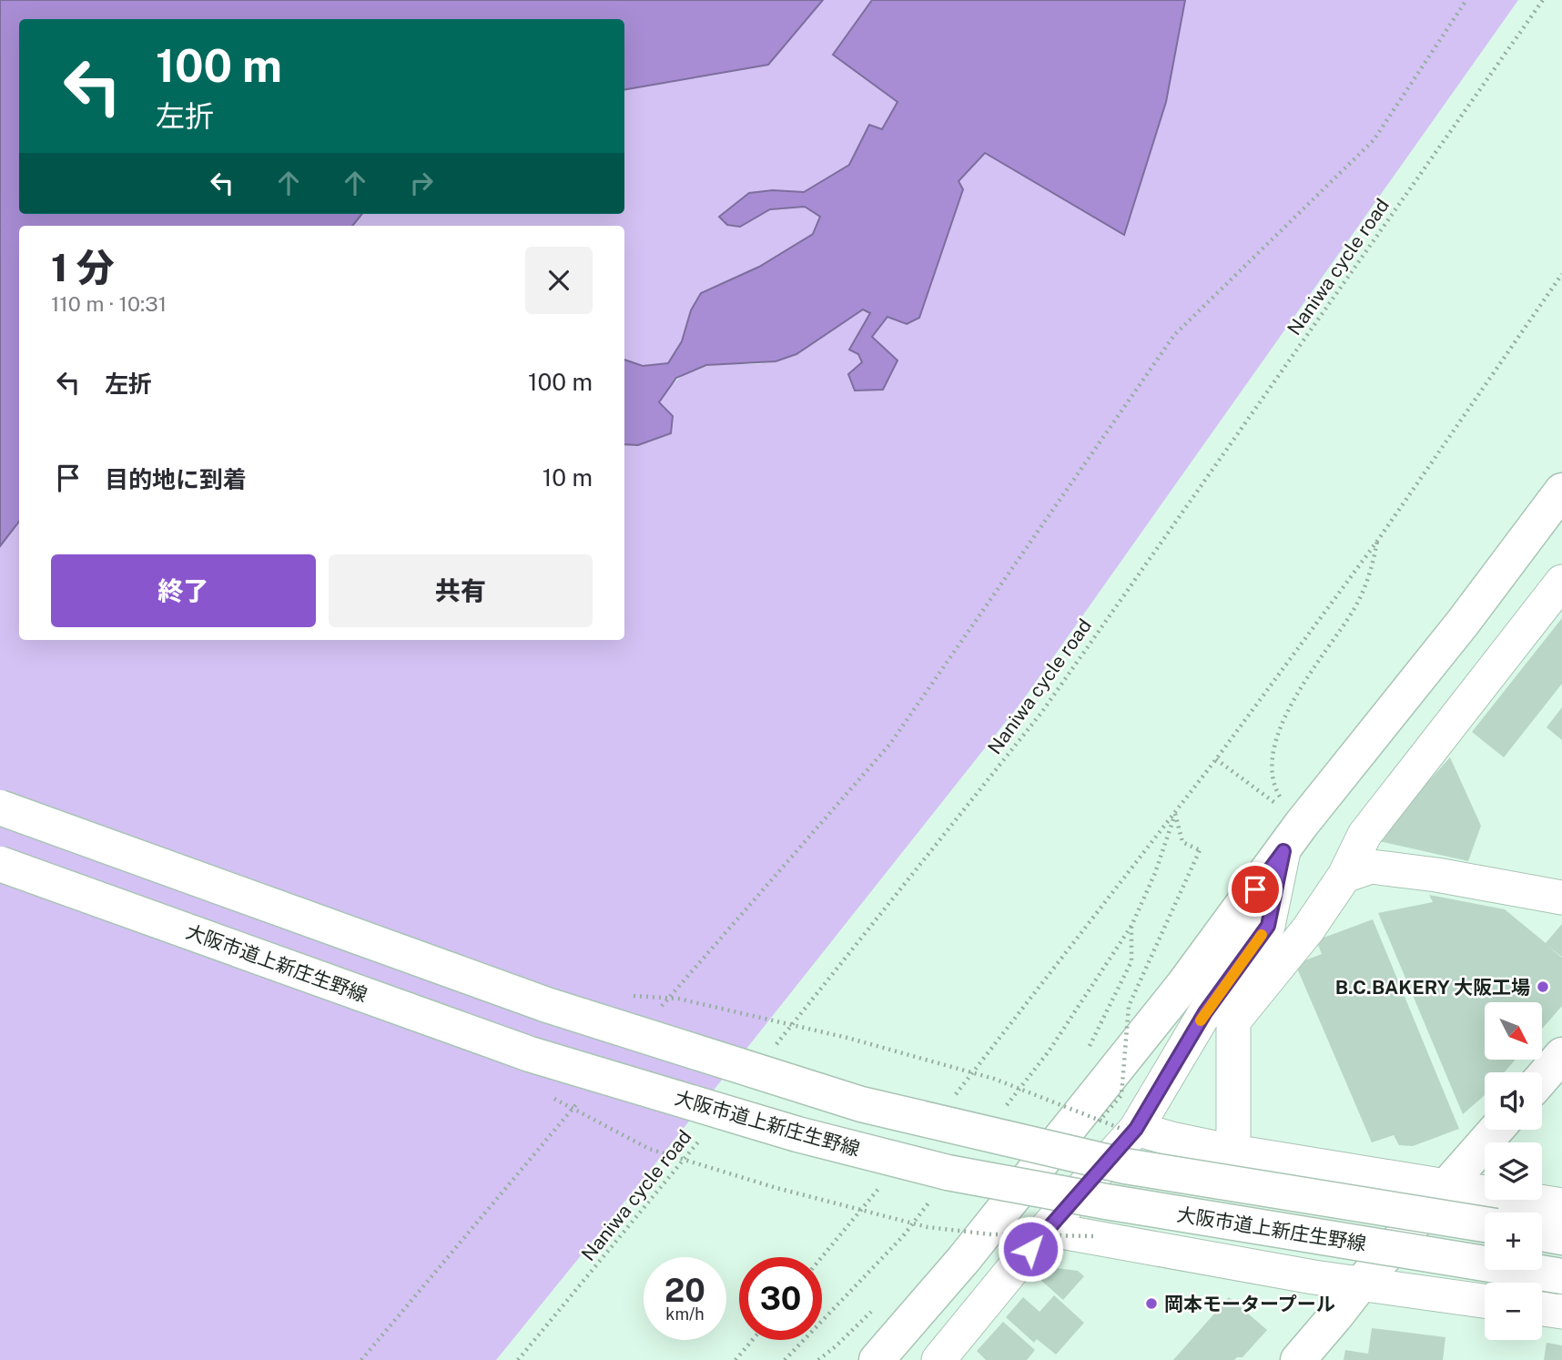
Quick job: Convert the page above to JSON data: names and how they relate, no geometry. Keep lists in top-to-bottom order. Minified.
{"streets":{"main road":["大阪市道上新庄生野線"],"path":["Naniwa cycle road"]},"places":["B.C.BAKERY 大阪工場","岡本モータープール"],"north":"bottom right","page":{"turn":["100 m","左折"],"heading":["1 分","110 m · 10:31"],"list":[{"name":"左折","value":"100 m"},{"name":"目的地に到着","value":"10 m"}],"buttons":["終了","共有"],"map_buttons":["+","−"],"speed":"20 km/h","limit":"30"}}
